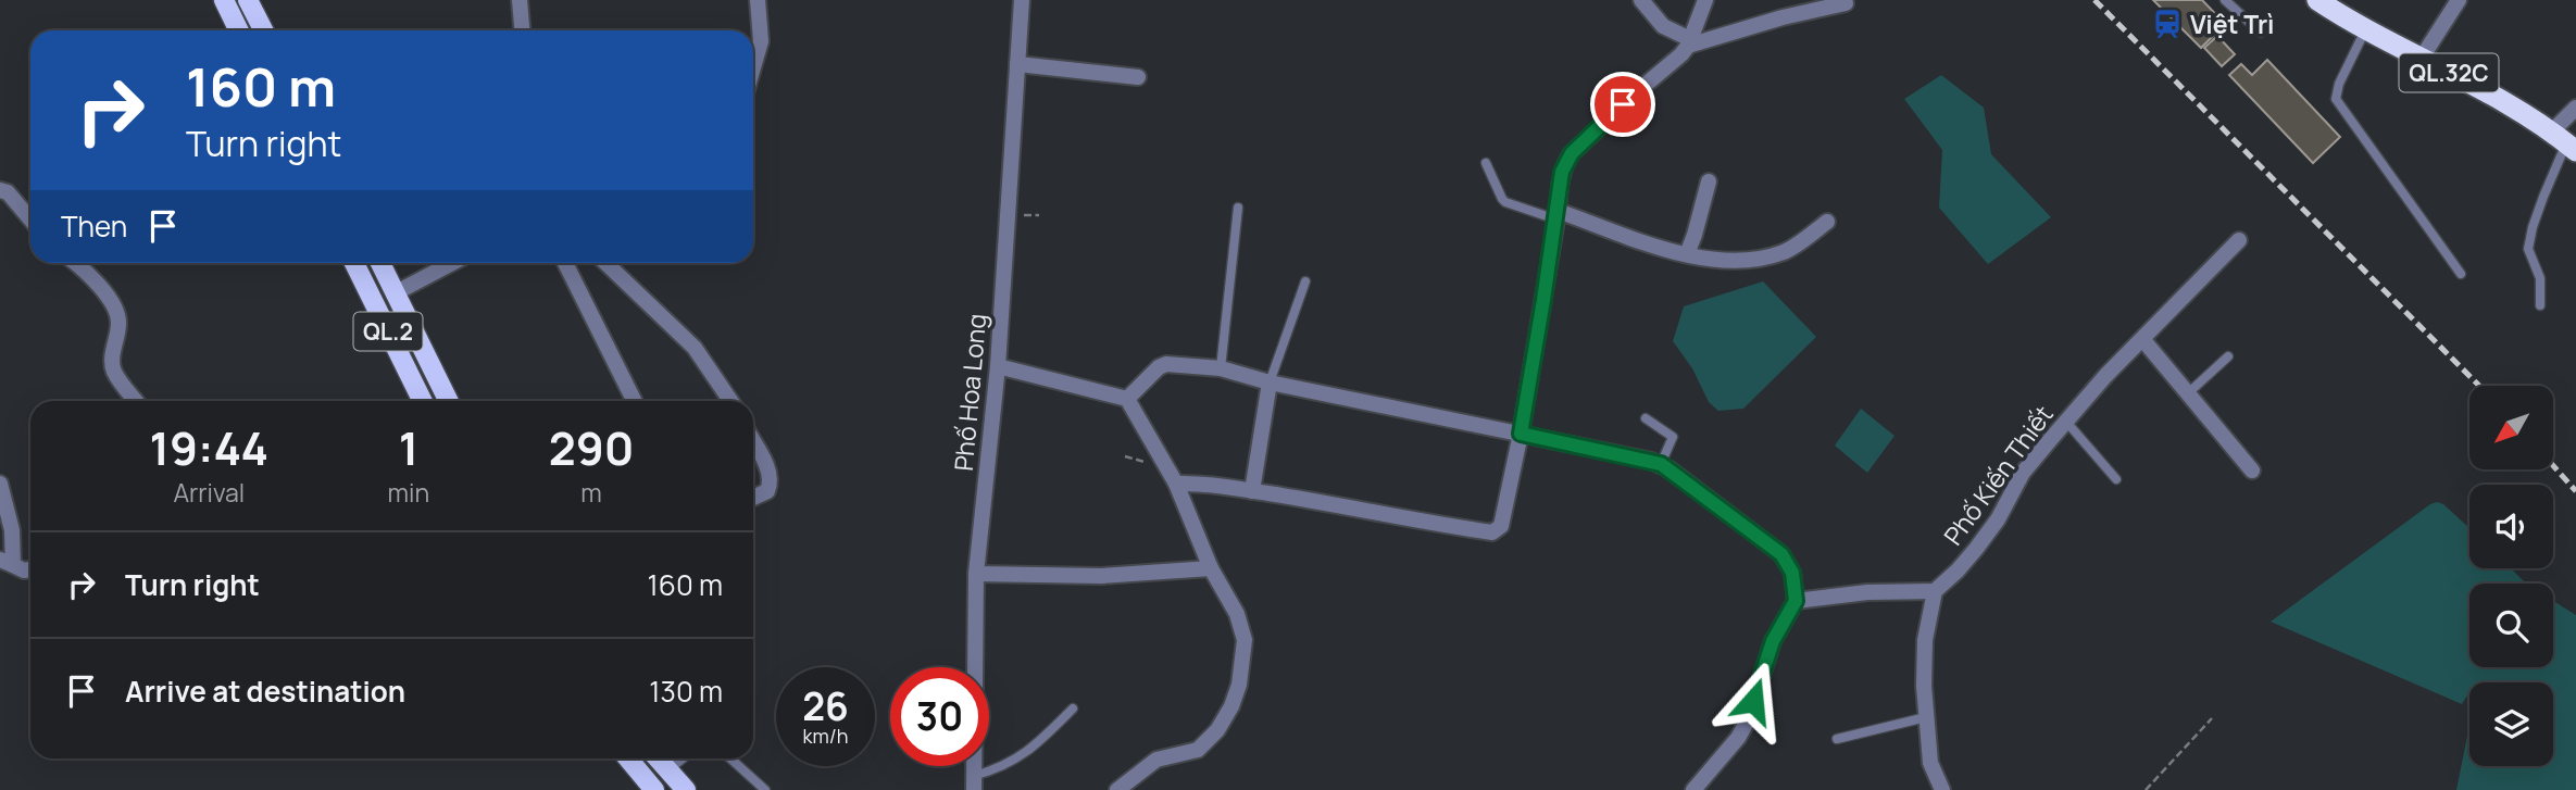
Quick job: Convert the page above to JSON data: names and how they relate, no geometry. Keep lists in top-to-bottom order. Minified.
{"streets":{"highway":["QL.32C"],"main road":["QL.2"],"street":["Phố Hoa Long","Phố Kiến Thiết"]},"places":{"station":["Việt Trì"]},"north":"bottom left","page":{"turn":["160 m","Turn right"],"then":"Then","eta":["19:44","Arrival","1","min","290","m"],"list":[{"name":"Turn right","value":"160 m"},{"name":"Arrive at destination","value":"130 m"}],"speed":"26 km/h","limit":"30"}}
